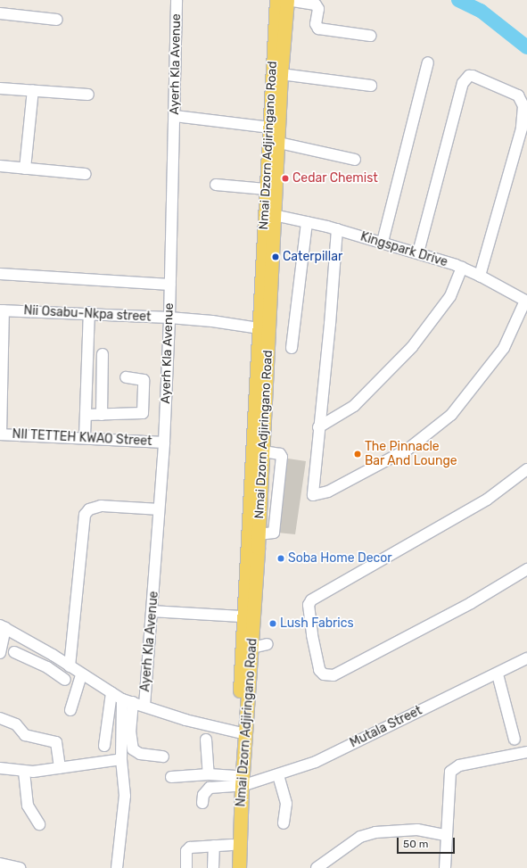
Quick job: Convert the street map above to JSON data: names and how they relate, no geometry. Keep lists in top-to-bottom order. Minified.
{"streets":{"main road":["Nmai Dzorn Adjiringano Road"],"street":["Ayerh Kla Avenue","Kingspark Drive","Nii Osabu-Nkpa street","NII TETTEH KWAO Street","Mutala Street"]},"crossings":[["Ayerh Kla Avenue","Nii Osabu-Nkpa street"],["Ayerh Kla Avenue","NII TETTEH KWAO Street"],["Nmai Dzorn Adjiringano Road","Kingspark Drive"],["Nmai Dzorn Adjiringano Road","Nii Osabu-Nkpa street"],["Nmai Dzorn Adjiringano Road","Mutala Street"]],"places":["Cedar Chemist","Caterpillar","The Pinnacle Bar And Lounge","Soba Home Decor","Lush Fabrics"],"scale_bar":"50 m"}
